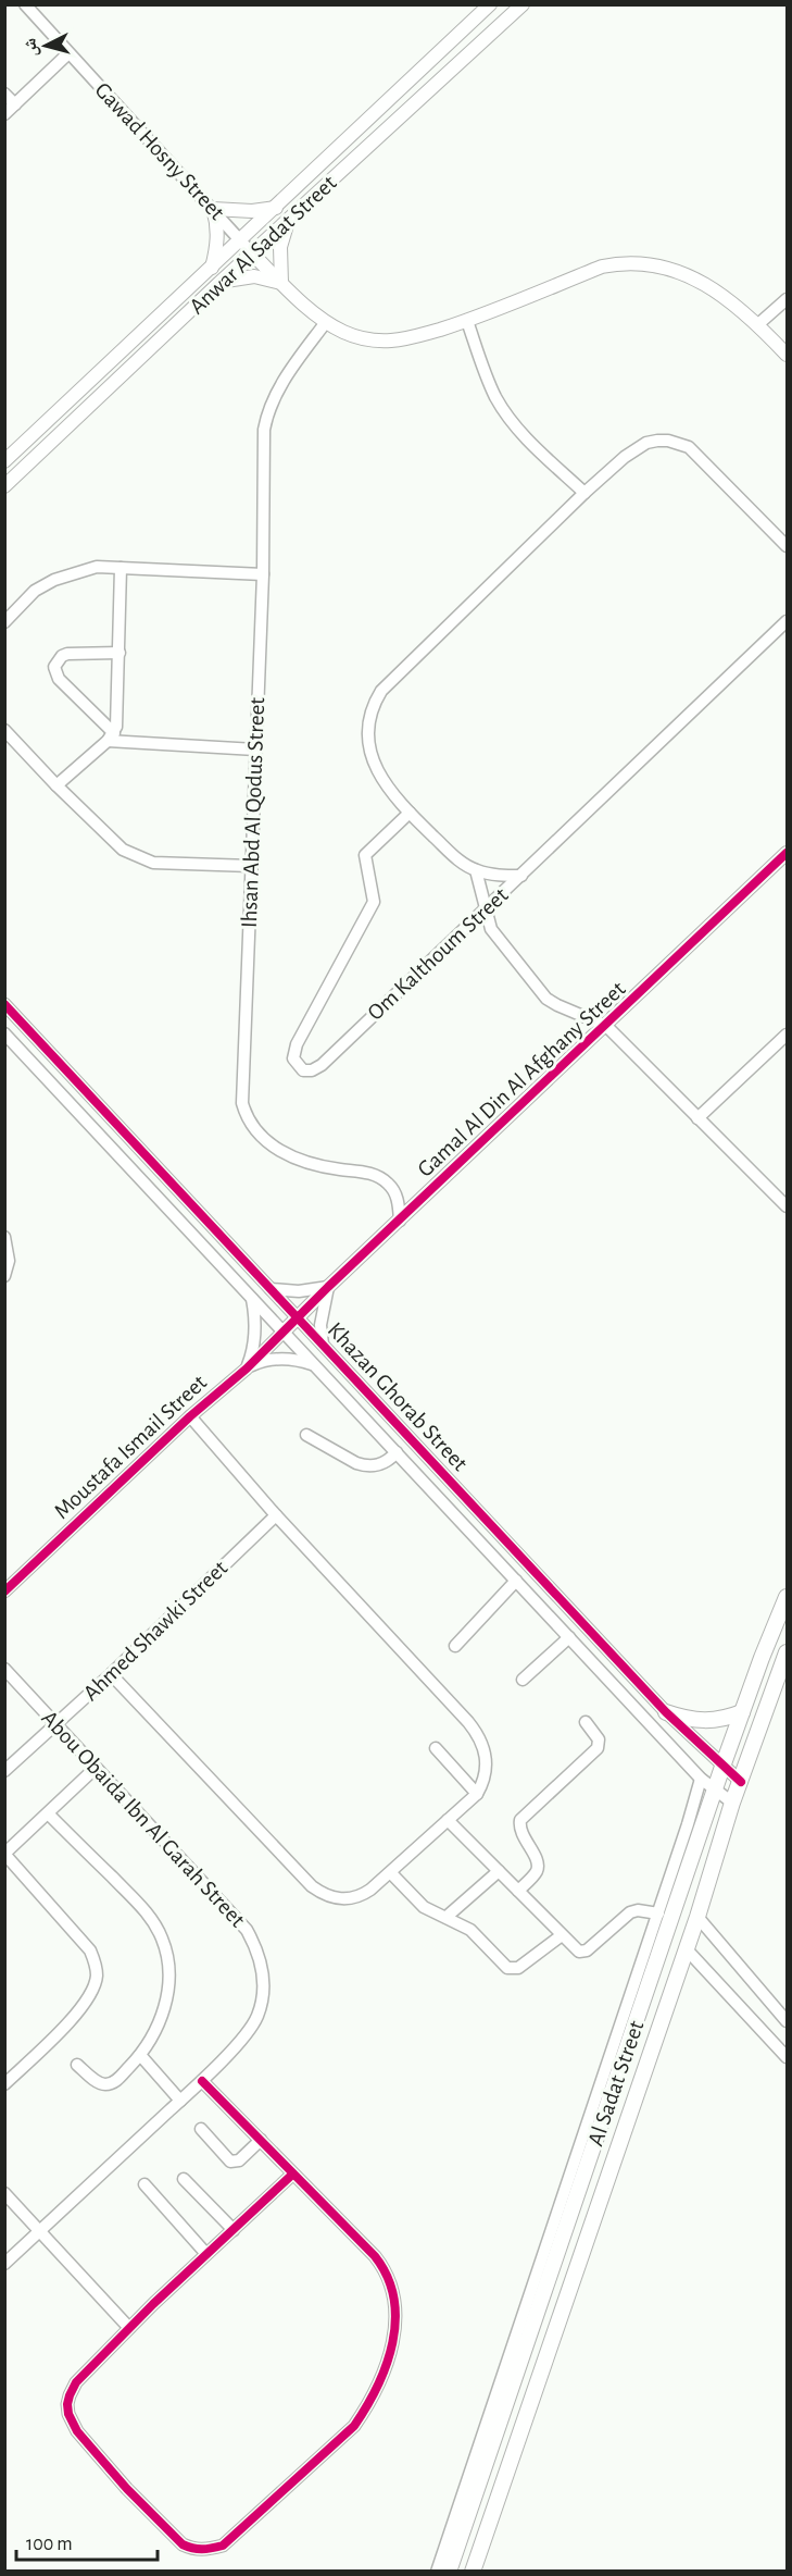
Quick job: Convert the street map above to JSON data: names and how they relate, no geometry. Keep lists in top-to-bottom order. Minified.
{"streets":{"main road":["Al Sadat Street"],"street":["Gawad Hosny Street","Anwar Al Sadat Street","Ihsan Abd Al Qodus Street","Om Kalthoum Street","Gamal Al Din Al Afghany Street","Khazan Ghorab Street","Moustafa Ismail Street","Ahmed Shawki Street","Abou Obaida Ibn Al Garah Street"]},"crossings":[["Gawad Hosny Street","Anwar Al Sadat Street"],["Ihsan Abd Al Qodus Street","Gamal Al Din Al Afghany Street"],["Gamal Al Din Al Afghany Street","Khazan Ghorab Street"],["Gamal Al Din Al Afghany Street","Moustafa Ismail Street"],["Khazan Ghorab Street","Moustafa Ismail Street"],["Khazan Ghorab Street","Al Sadat Street"],["Ahmed Shawki Street","Abou Obaida Ibn Al Garah Street"]],"scale_bar":"100 m","north":"left"}
